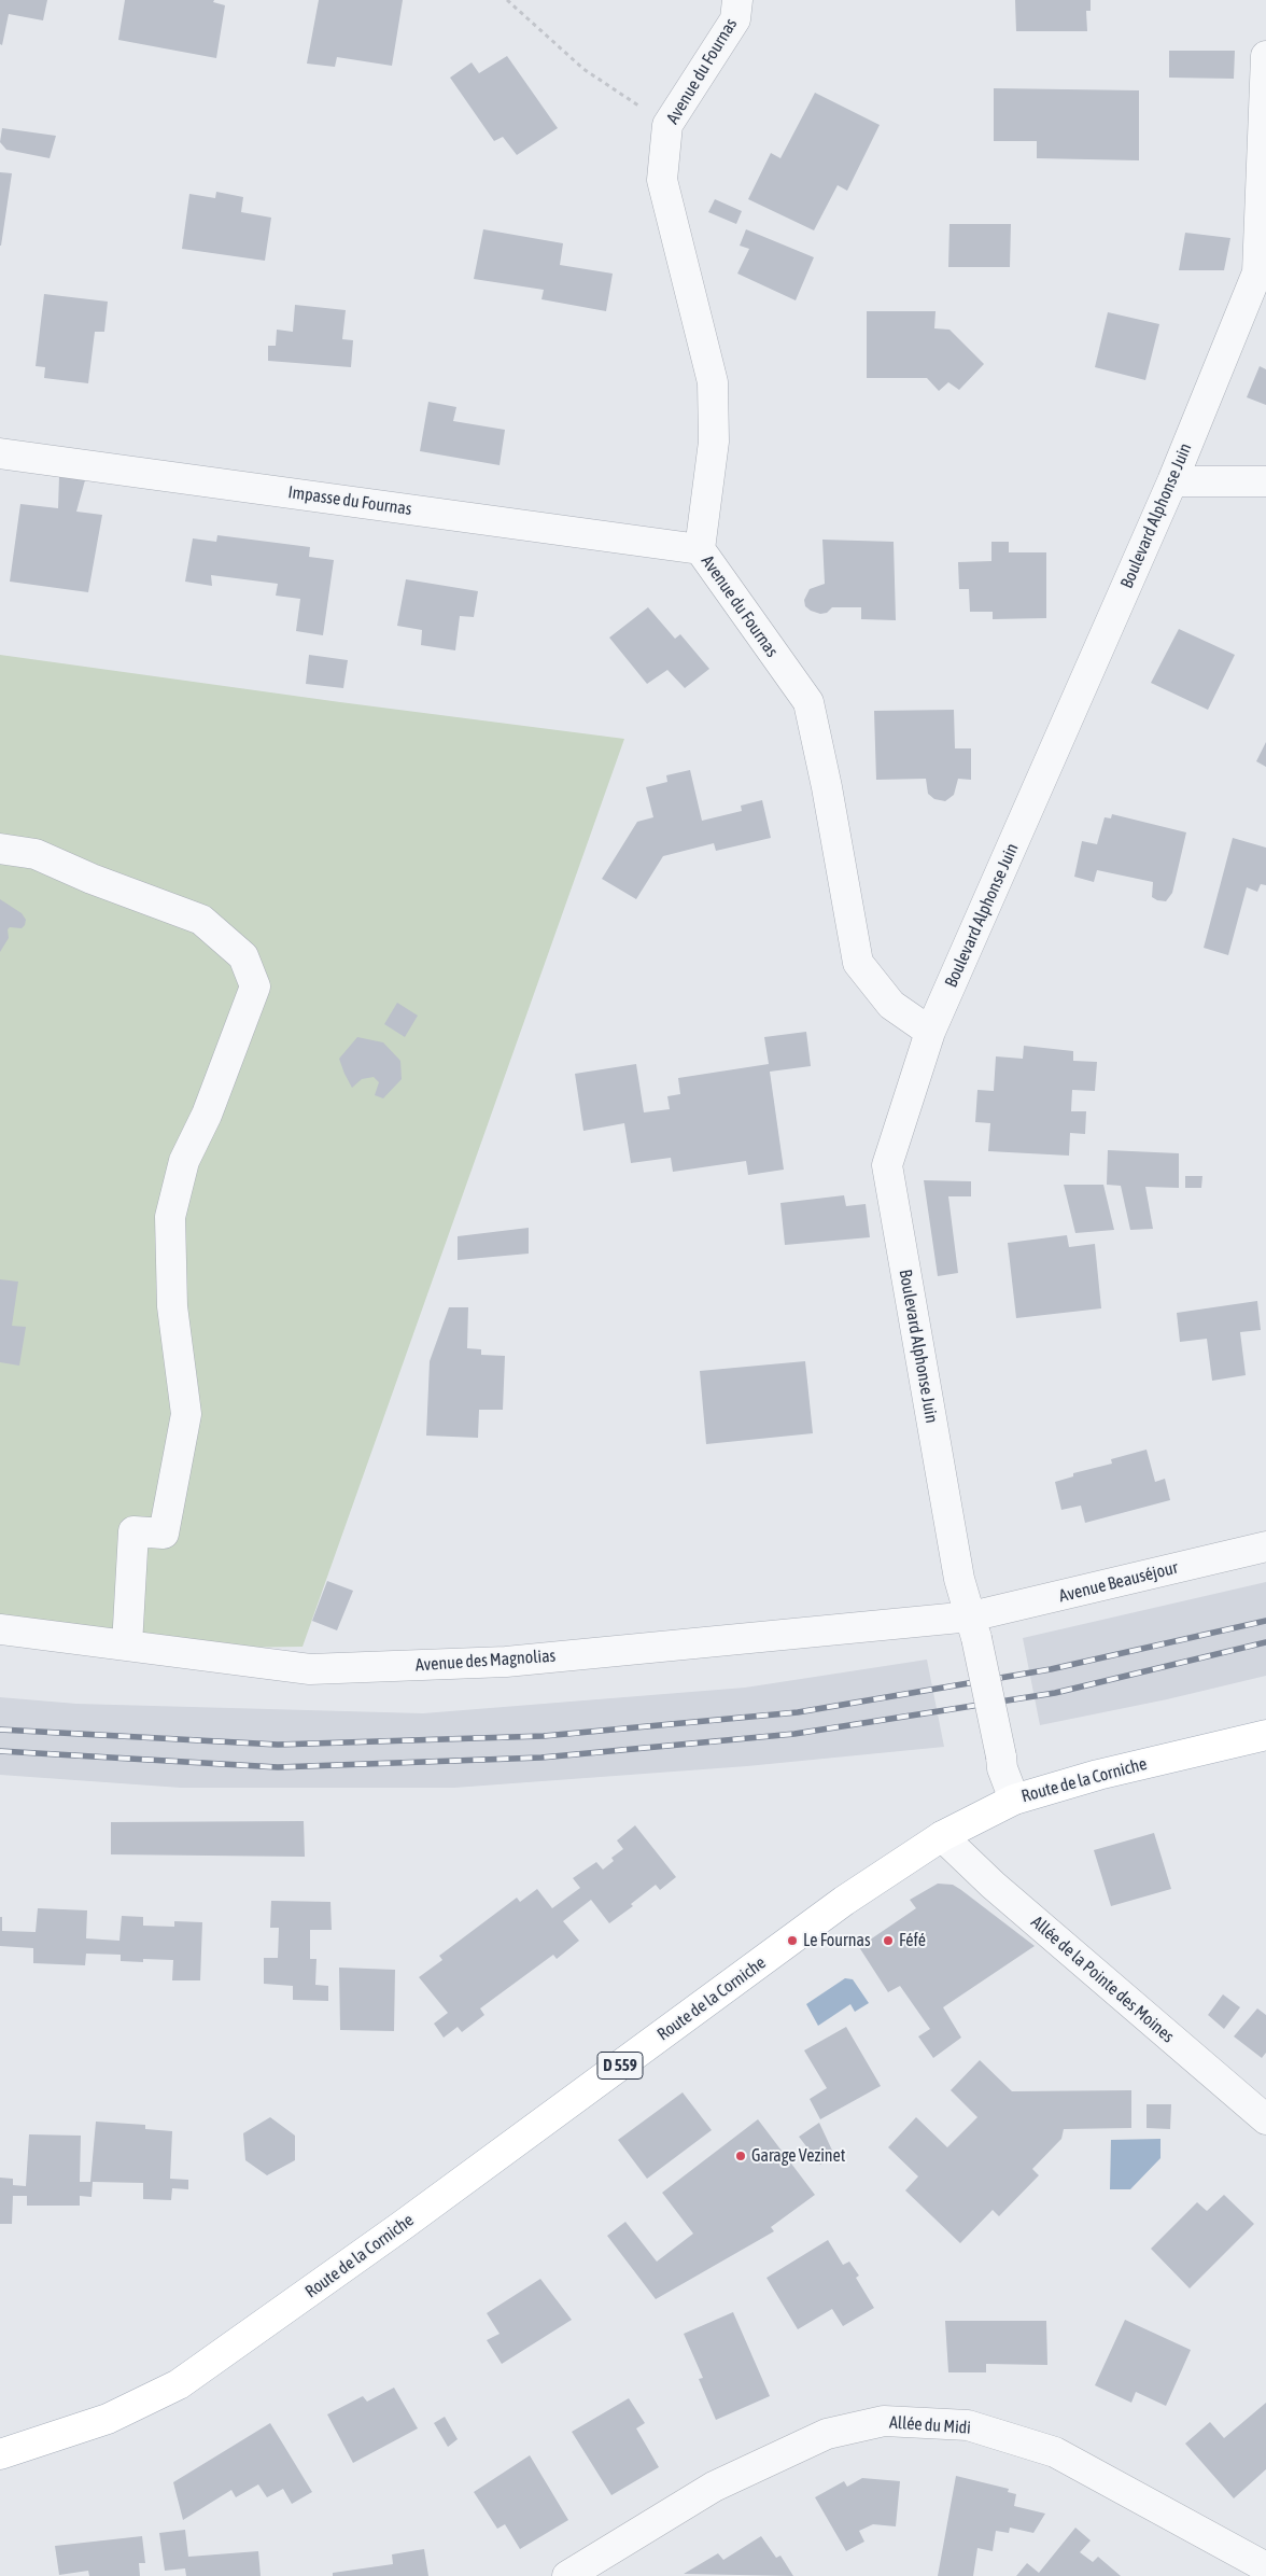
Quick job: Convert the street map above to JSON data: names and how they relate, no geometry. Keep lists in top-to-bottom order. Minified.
{"streets":{"main road":["Route de la Corniche","D 559"],"street":["Avenue du Fournas","Impasse du Fournas","Boulevard Alphonse Juin","Avenue Beauséjour","Avenue des Magnolias","Allée de la Pointe des Moines","Allée du Midi"]},"crossings":[["Avenue du Fournas","Impasse du Fournas"],["Avenue du Fournas","Boulevard Alphonse Juin"],["Boulevard Alphonse Juin","Avenue Beauséjour"],["Boulevard Alphonse Juin","Avenue des Magnolias"],["Boulevard Alphonse Juin","Route de la Corniche"],["Avenue Beauséjour","Avenue des Magnolias"],["Route de la Corniche","Allée de la Pointe des Moines"]],"places":["Le Fournas","Féfé","Garage Vezinet"]}
